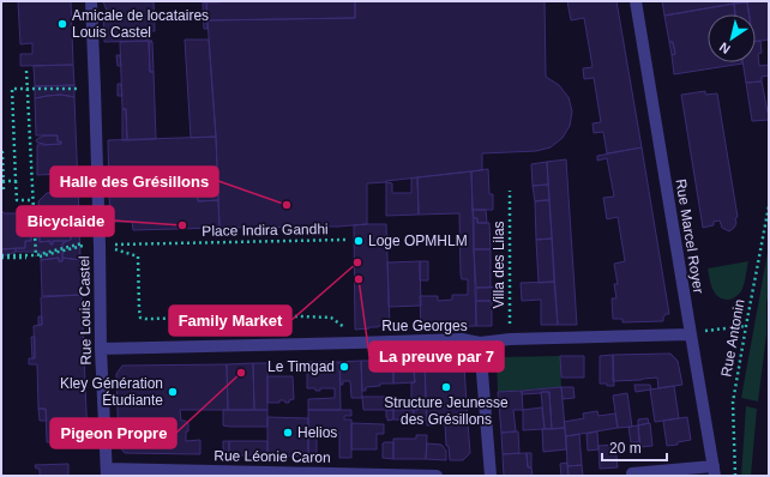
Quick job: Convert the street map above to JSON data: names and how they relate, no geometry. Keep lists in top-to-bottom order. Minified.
{"streets":{"street":["Rue Marcel Royer","Rue Louis Castel","Rue Georges","Rue Léonie Caron"],"path":["Place Indira Gandhi","Villa des Lilas","Rue Antonin"]},"crossings":[["Place Indira Gandhi","Rue Louis Castel"],["Rue Marcel Royer","Rue Georges"],["Villa des Lilas","Rue Georges"],["Rue Louis Castel","Rue Georges"],["Rue Louis Castel","Rue Léonie Caron"]],"places":["Amicale de locataires Louis Castel","Halle des Grésillons","Bicyclaide","Loge OPMHLM","Family Market","La preuve par 7","Le Timgad","Pigeon Propre","Structure Jeunesse des Grésillons","Kley Génération Étudiante","Helios"],"scale_bar":"20 m","north":"bottom left"}
